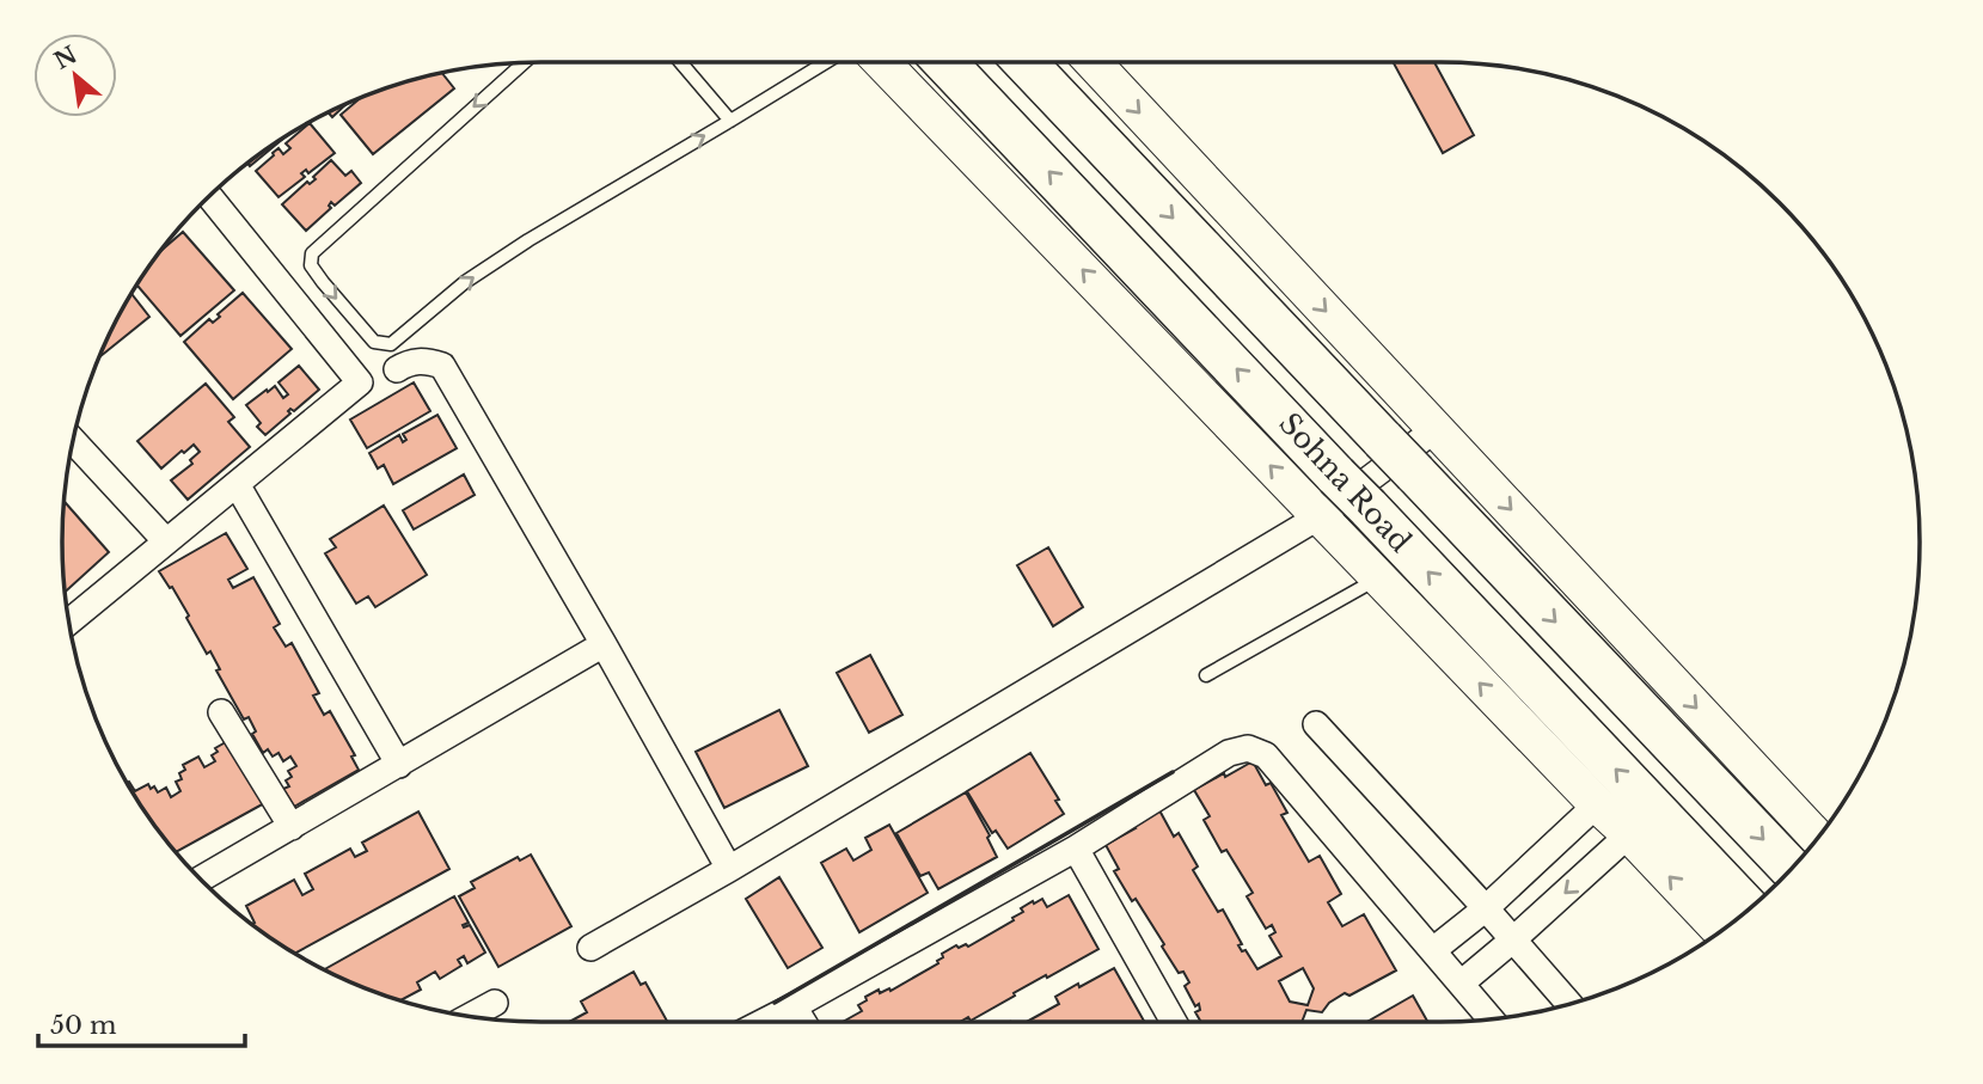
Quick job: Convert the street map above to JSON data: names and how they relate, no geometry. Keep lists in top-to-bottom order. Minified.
{"streets":{"highway":["Sohna Road"]},"scale_bar":"50 m","north":"top left"}
